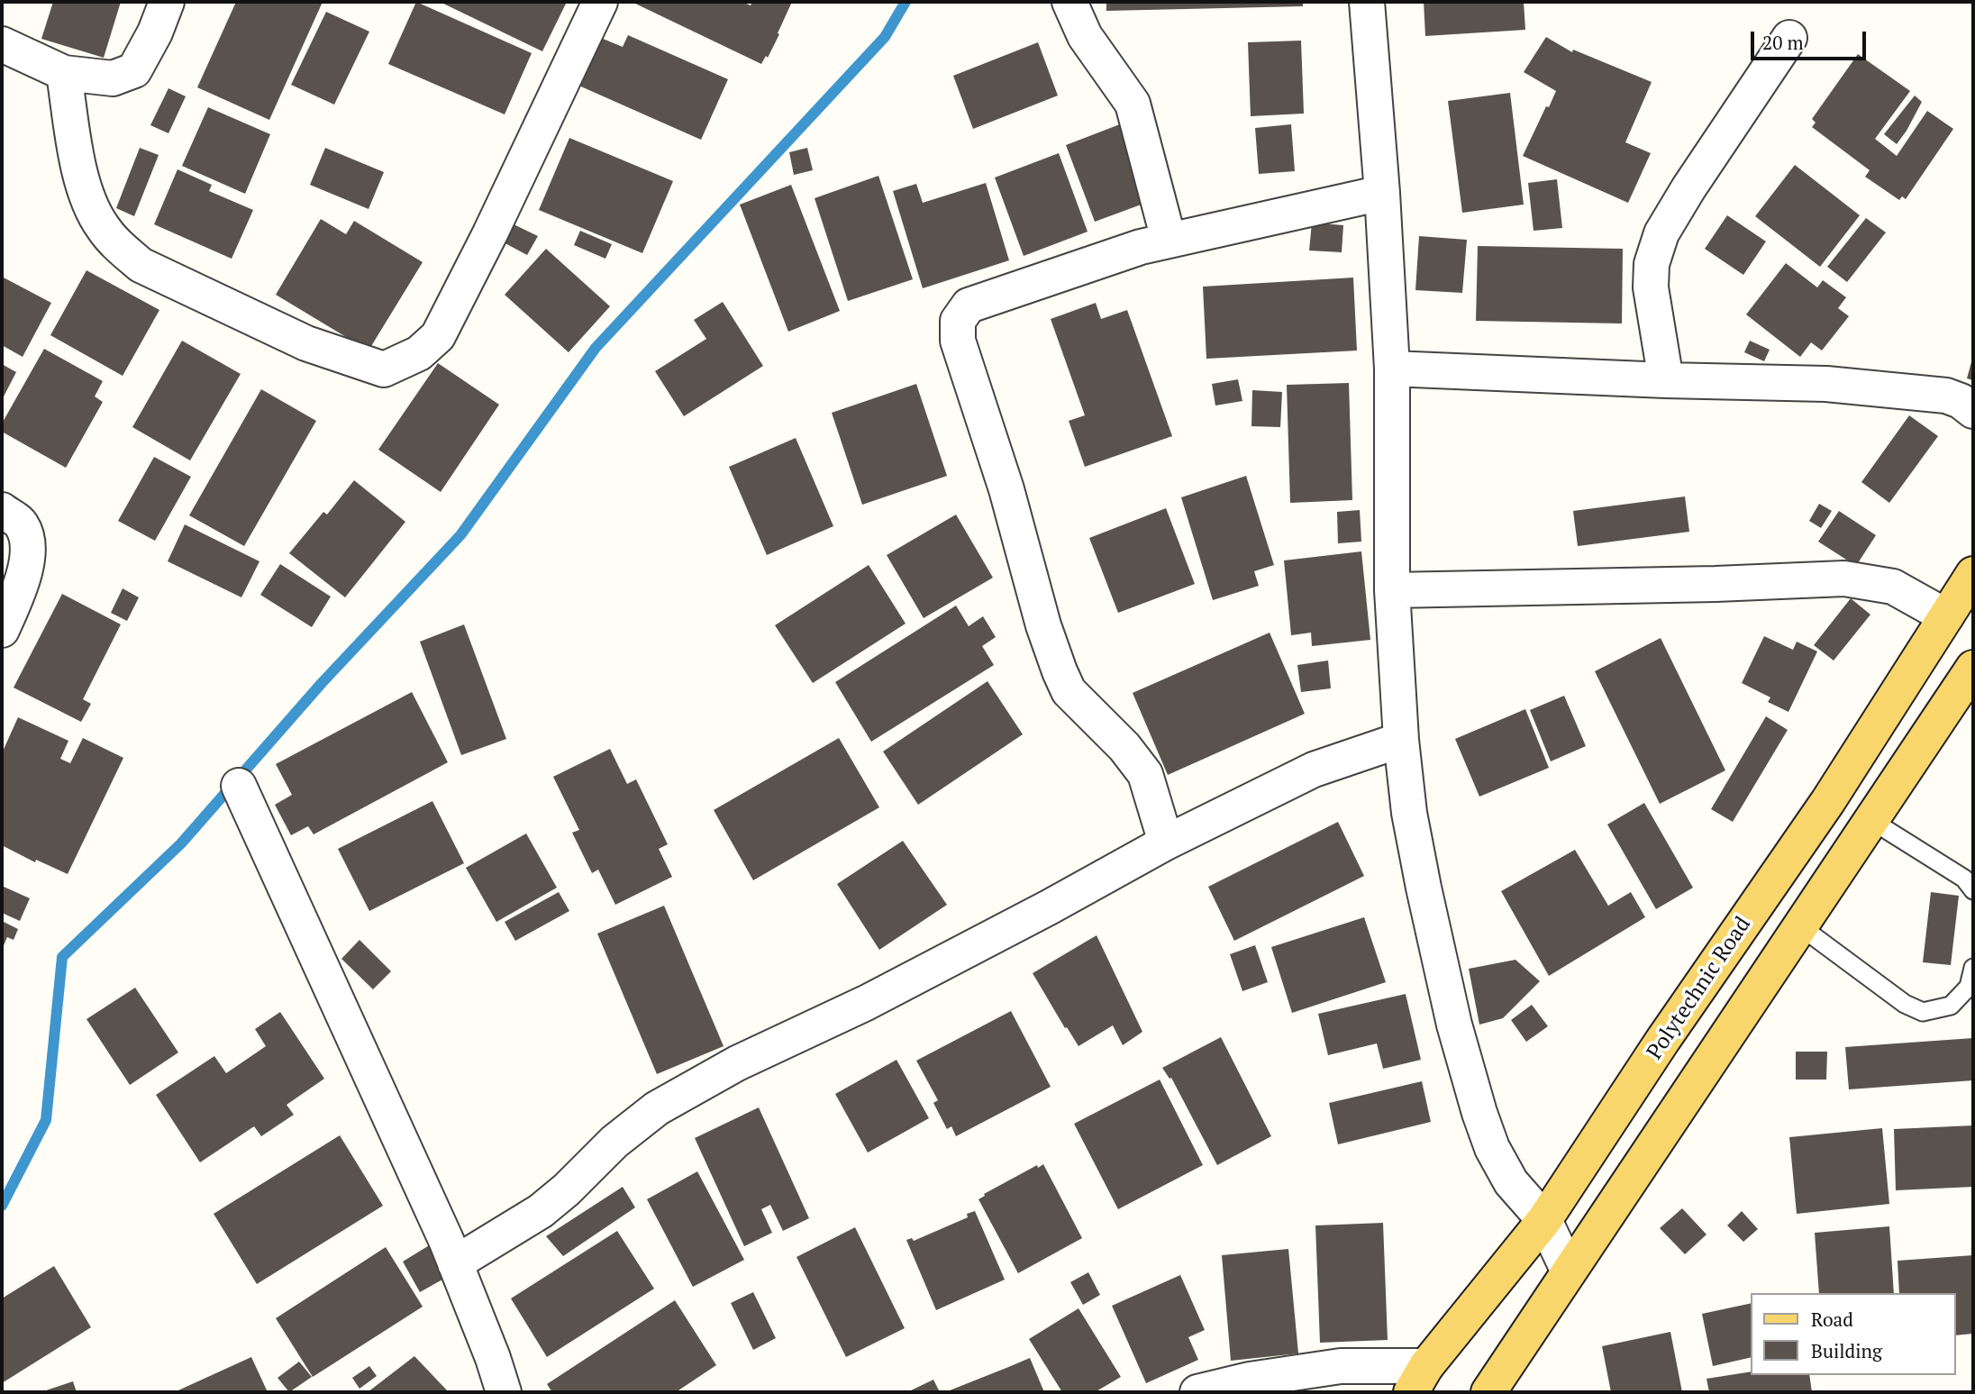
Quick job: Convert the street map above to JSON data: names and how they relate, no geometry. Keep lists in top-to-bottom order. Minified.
{"streets":{"main road":["Polytechnic Road"]},"legend":["Road","Building"],"scale_bar":"20 m"}
